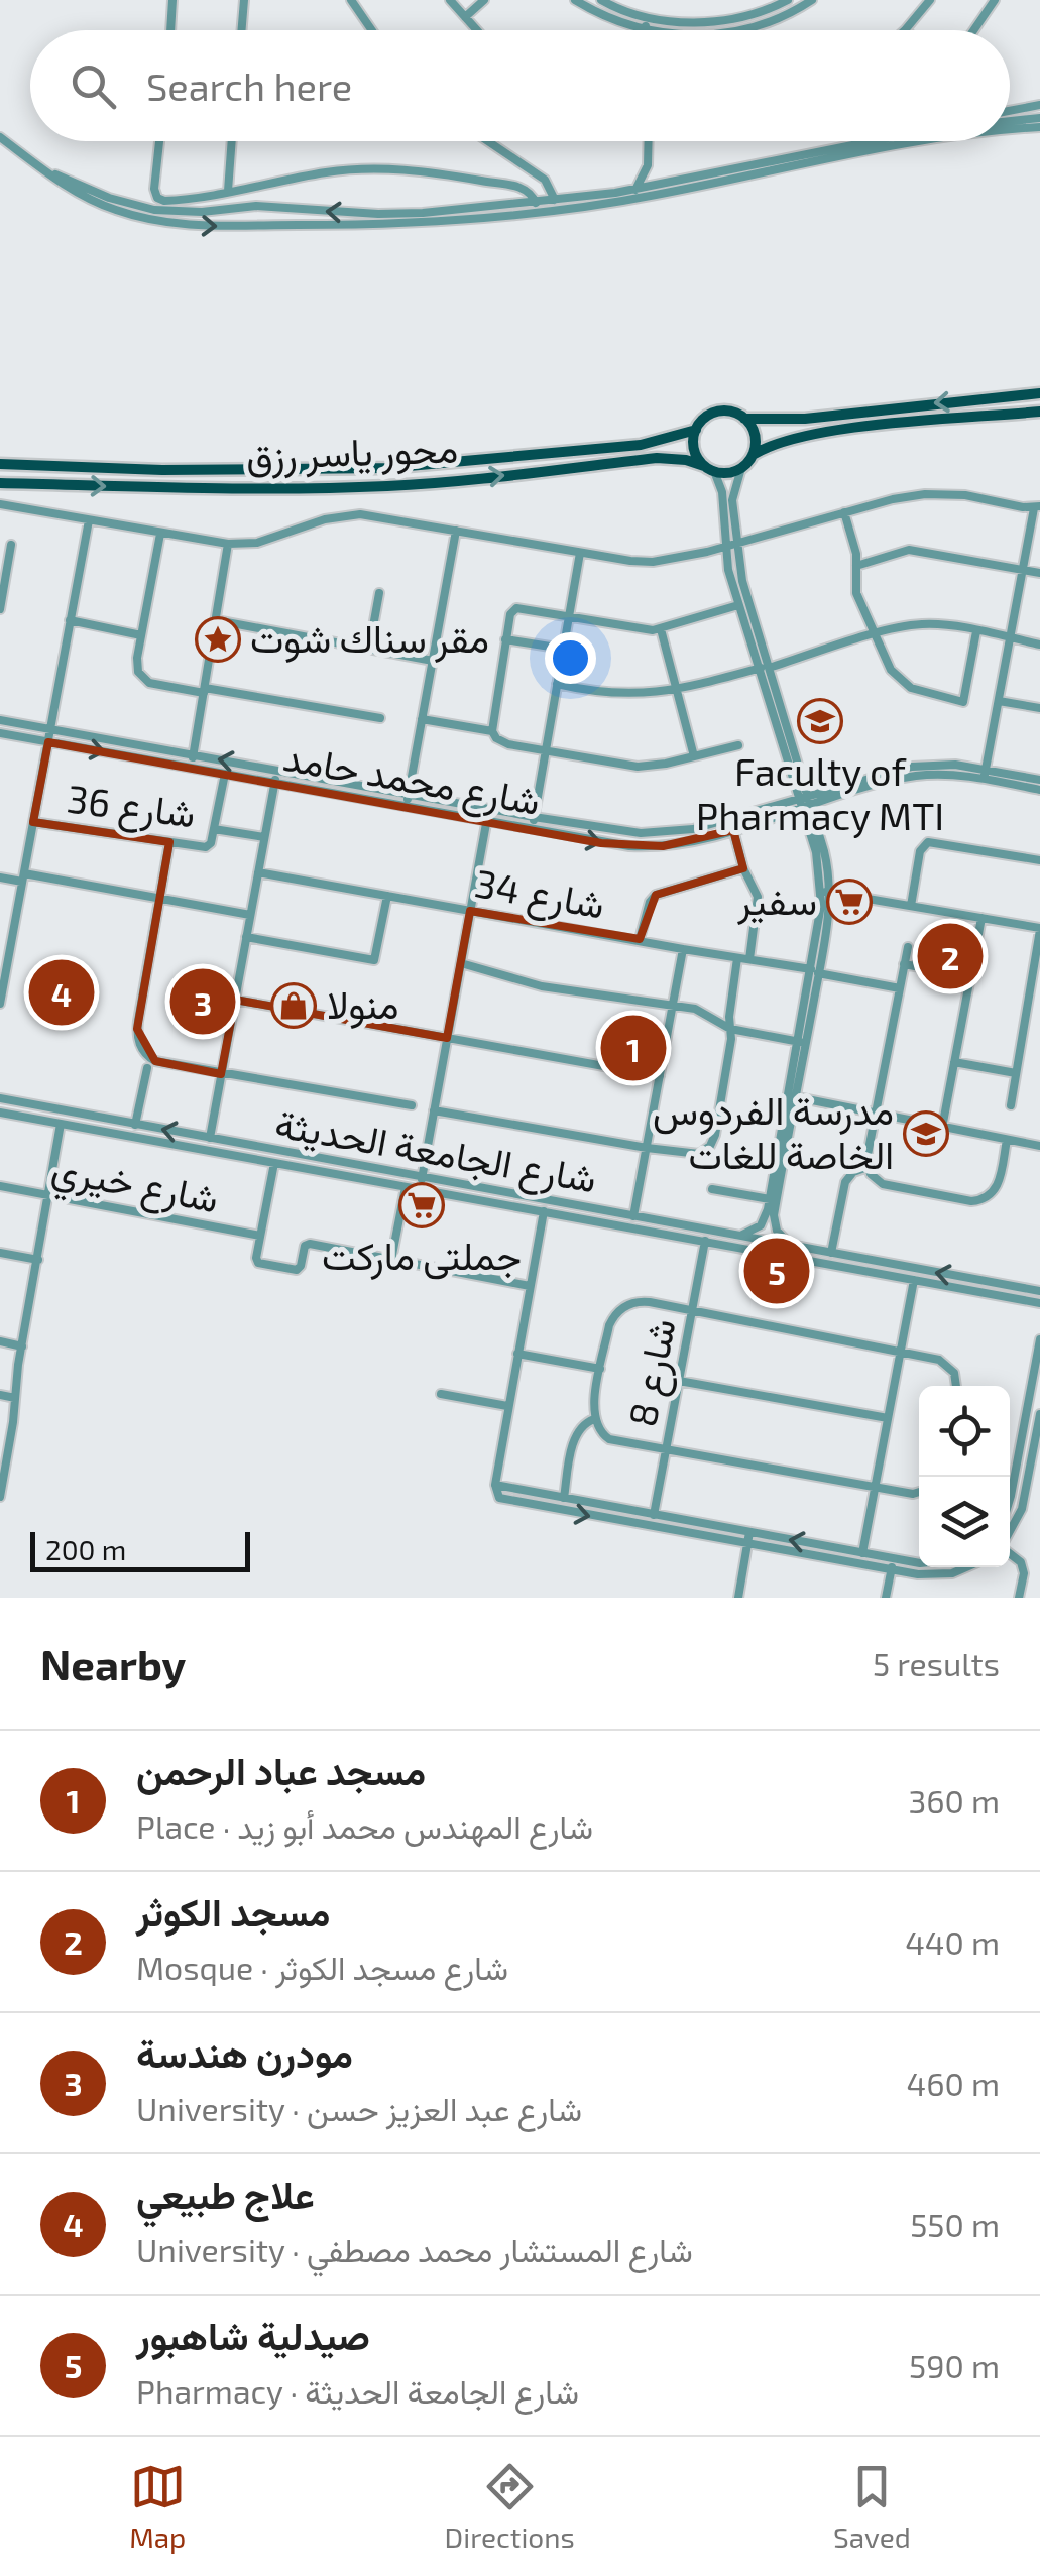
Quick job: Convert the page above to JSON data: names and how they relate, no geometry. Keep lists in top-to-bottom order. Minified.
{"streets":{"main road":["محور ياسر رزق"],"street":["شارع محمد حامد","شارع 36","شارع 34","شارع الجامعة الحديثة","شارع خيري","شارع 8"]},"crossings":[["شارع محمد حامد","شارع 36"],["شارع الجامعة الحديثة","شارع 8"]],"places":{"place":["مقر سناك شوت"],"school or university":["Faculty of Pharmacy MTI","مدرسة الفردوس الخاصة للغات"],"supermarket":["سفير","جملتى ماركت"],"shop":["منولا"]},"scale_bar":"200 m","page":{"search":"Search here","pins":["2","4","3","1","5"],"scale":"200 m","heading":["Nearby","5 results"],"list":[{"mark":"1","name":"مسجد عباد الرحمن","note":"Place · شارع المهندس محمد أبو زيد","value":"360 m"},{"mark":"2","name":"مسجد الكوثر","note":"Mosque · شارع مسجد الكوثر","value":"440 m"},{"mark":"3","name":"مودرن هندسة","note":"University · شارع عبد العزيز حسن","value":"460 m"},{"mark":"4","name":"علاج طبيعي","note":"University · شارع المستشار محمد مصطفي","value":"550 m"},{"mark":"5","name":"صيدلية شاهبور","note":"Pharmacy · شارع الجامعة الحديثة","value":"590 m"}],"nav":["Map","Directions","Saved"]}}
